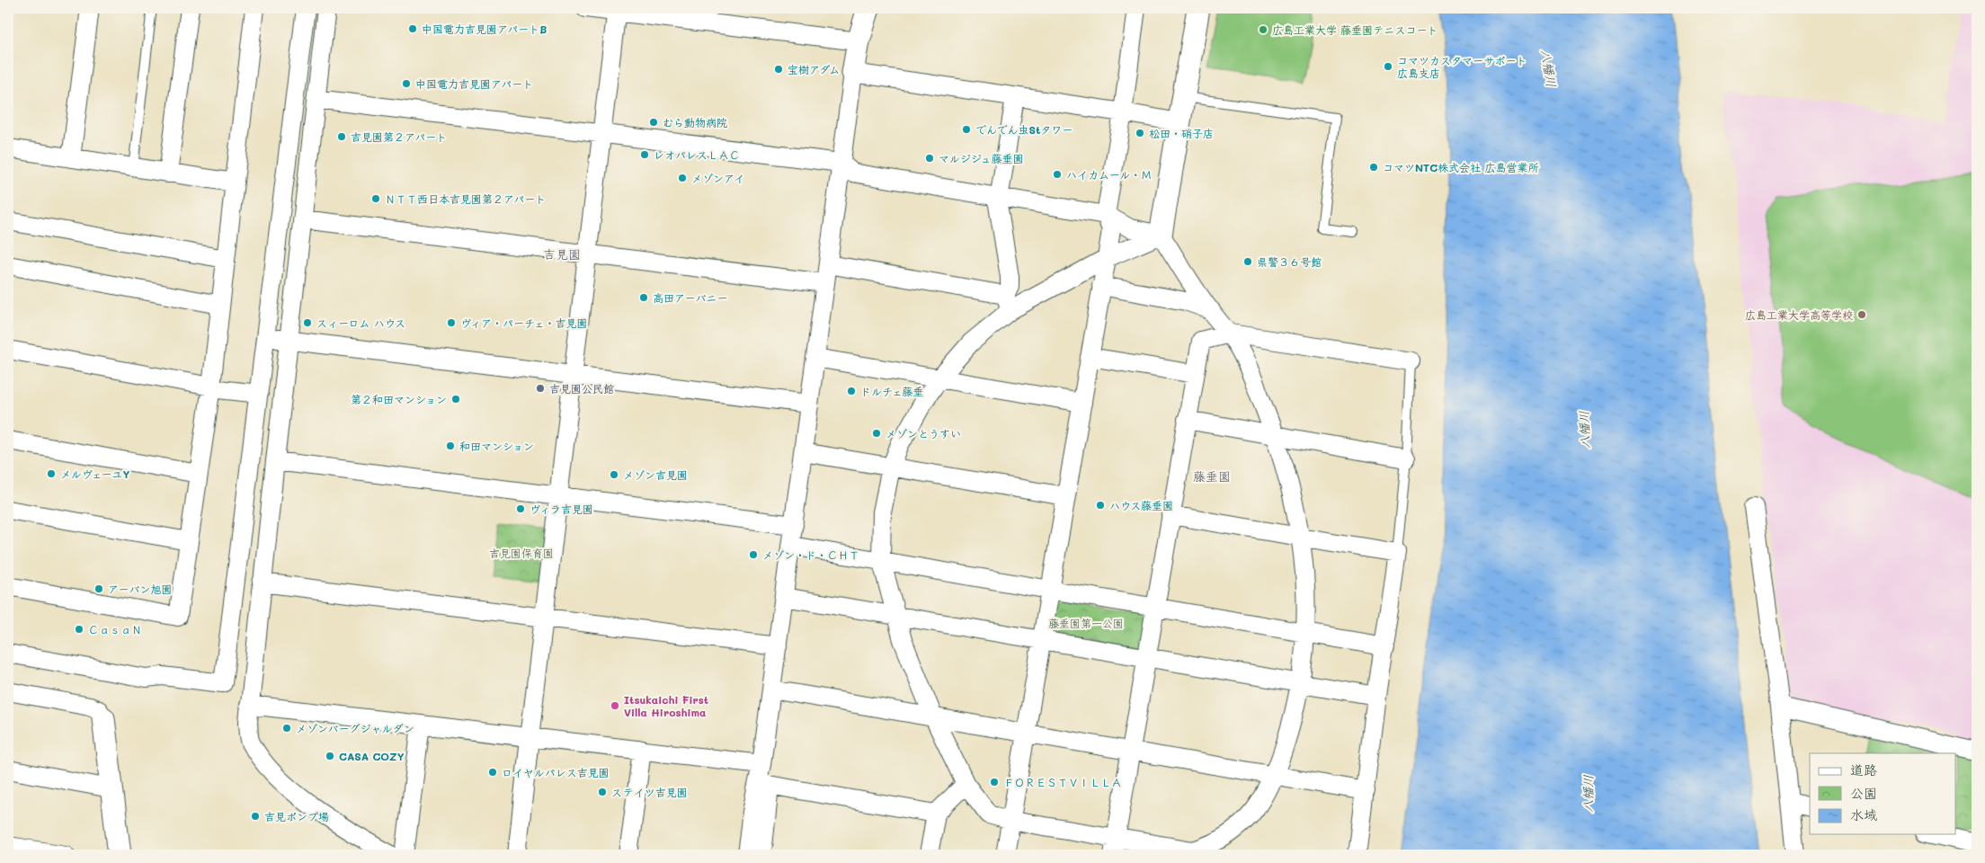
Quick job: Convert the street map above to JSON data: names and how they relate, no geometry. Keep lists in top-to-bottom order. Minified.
{"districts":["吉見園","藤垂園"],"water":["八幡川"],"parks":["吉見園保育園","藤垂園第一公園"],"places":["中国電力吉見園アパートB","広島工業大学 藤垂園テニスコート","コマツカスタマーサポート 広島支店","宝樹アダム","中国電力吉見園アパート","むら動物病院","でんでん虫Stタワー","松田・硝子店","吉見園第２アパート","レオパレスＬＡＣ","マルジジュ藤垂園","コマツNTC株式会社 広島営業所","ハイカムール・Ｍ","メゾンアイ","ＮＴＴ西日本吉見園第２アパート","県警３６号館","高田アーバニー","広島工業大学高等学校","スィーロム ハウス","ヴィア・パーチェ・吉見園","吉見園公民館","ドルチェ藤垂","第２和田マンション","メゾンとうすい","和田マンション","メルヴェーユY","メゾン吉見園","ハウス藤垂園","ヴィラ吉見園","メゾン・ド・ＣＨＴ","アーバン旭園","ＣａｓａＮ","Itsukaichi First Villa Hiroshima","メゾンバーグジャルダン","CASA COZY","ロイヤルパレス吉見園","ＦＯＲＥＳＴＶＩＬＬＡ","ステイツ吉見園","吉見ポンプ場"],"legend":["道路","公園","水域"]}
